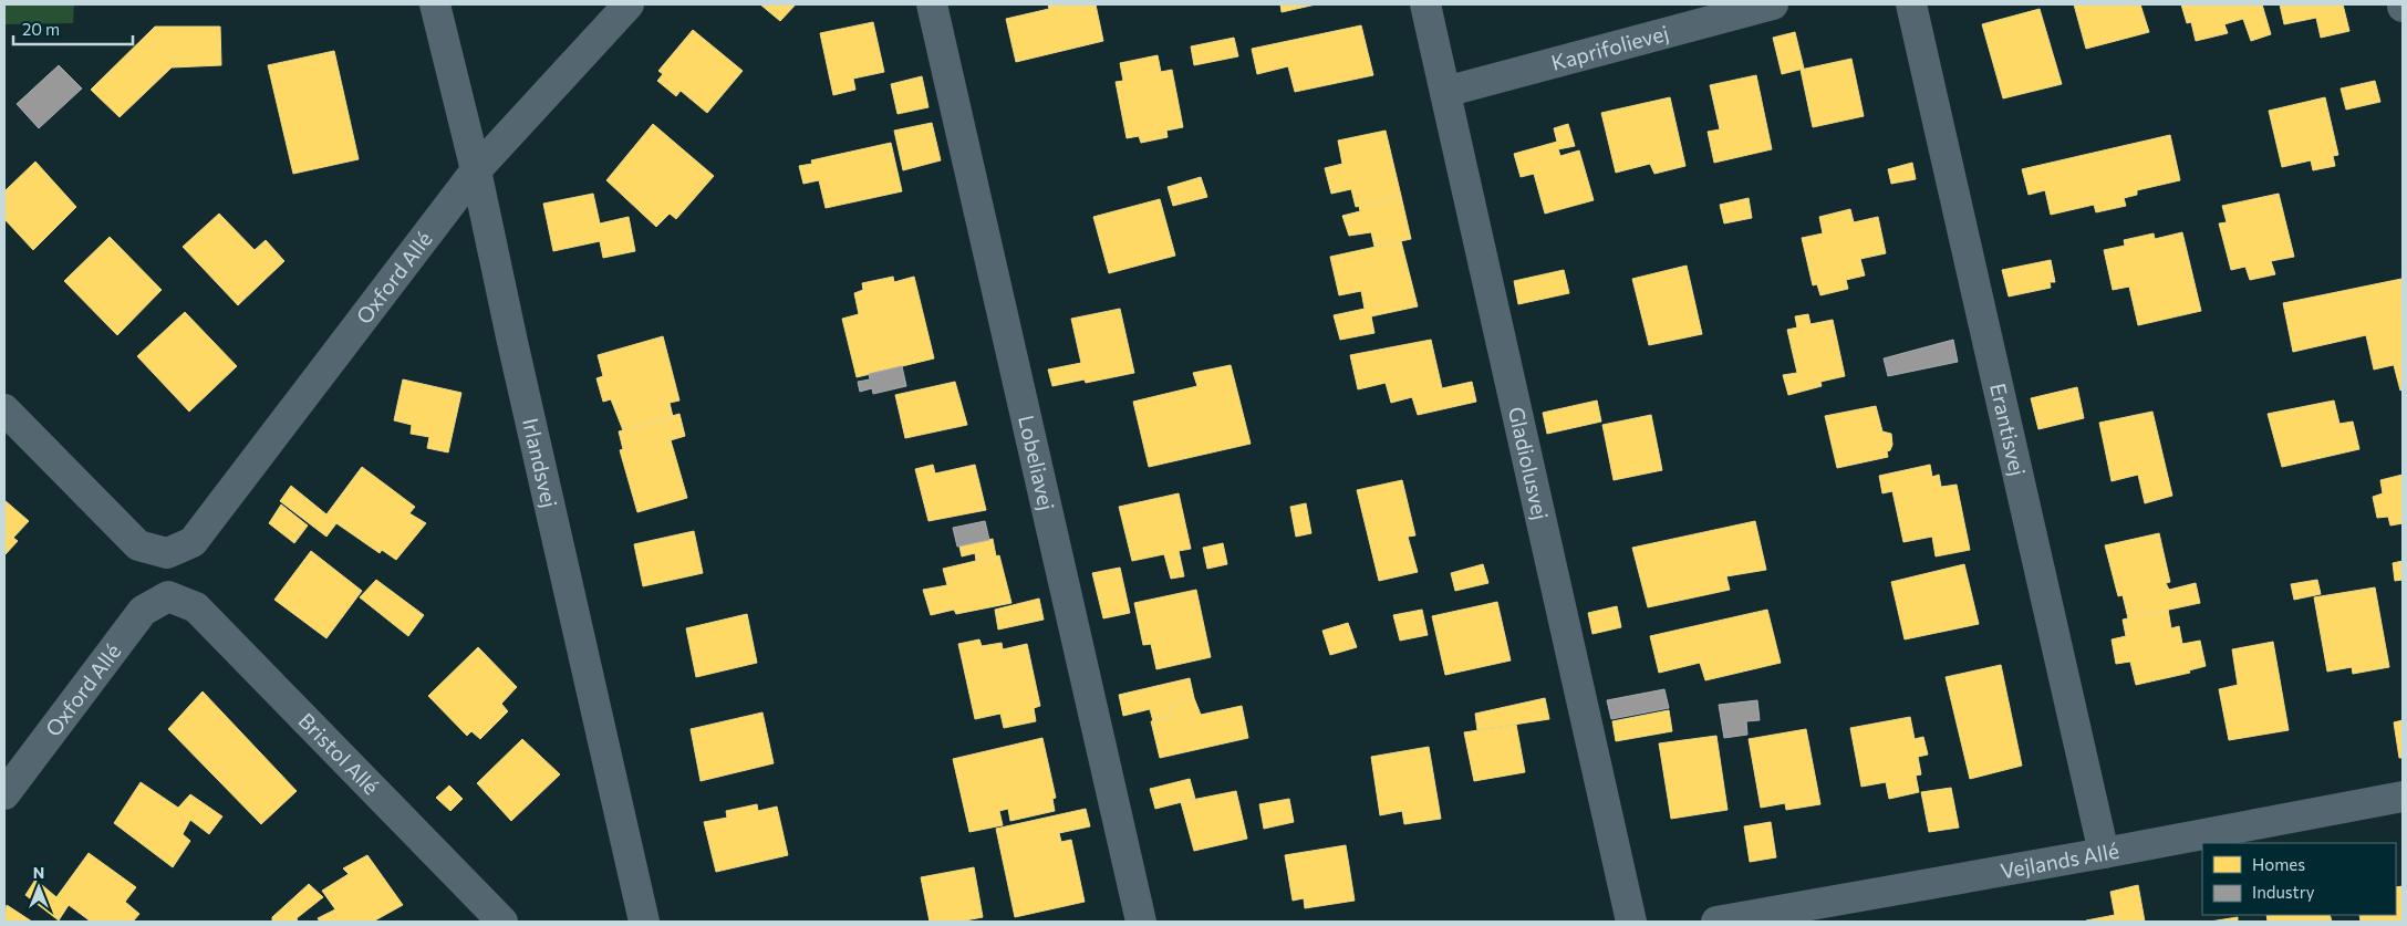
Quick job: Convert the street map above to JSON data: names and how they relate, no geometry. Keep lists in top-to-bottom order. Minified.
{"streets":{"street":["Kaprifolievej","Oxford Allé","Erantisvej","Irlandsvej","Lobeliavej","Gladiolusvej","Bristol Allé","Vejlands Allé"]},"crossings":[["Kaprifolievej","Gladiolusvej"],["Oxford Allé","Irlandsvej"],["Oxford Allé","Bristol Allé"],["Erantisvej","Vejlands Allé"]],"legend":["Homes","Industry"],"scale_bar":"20 m","north":"top"}
